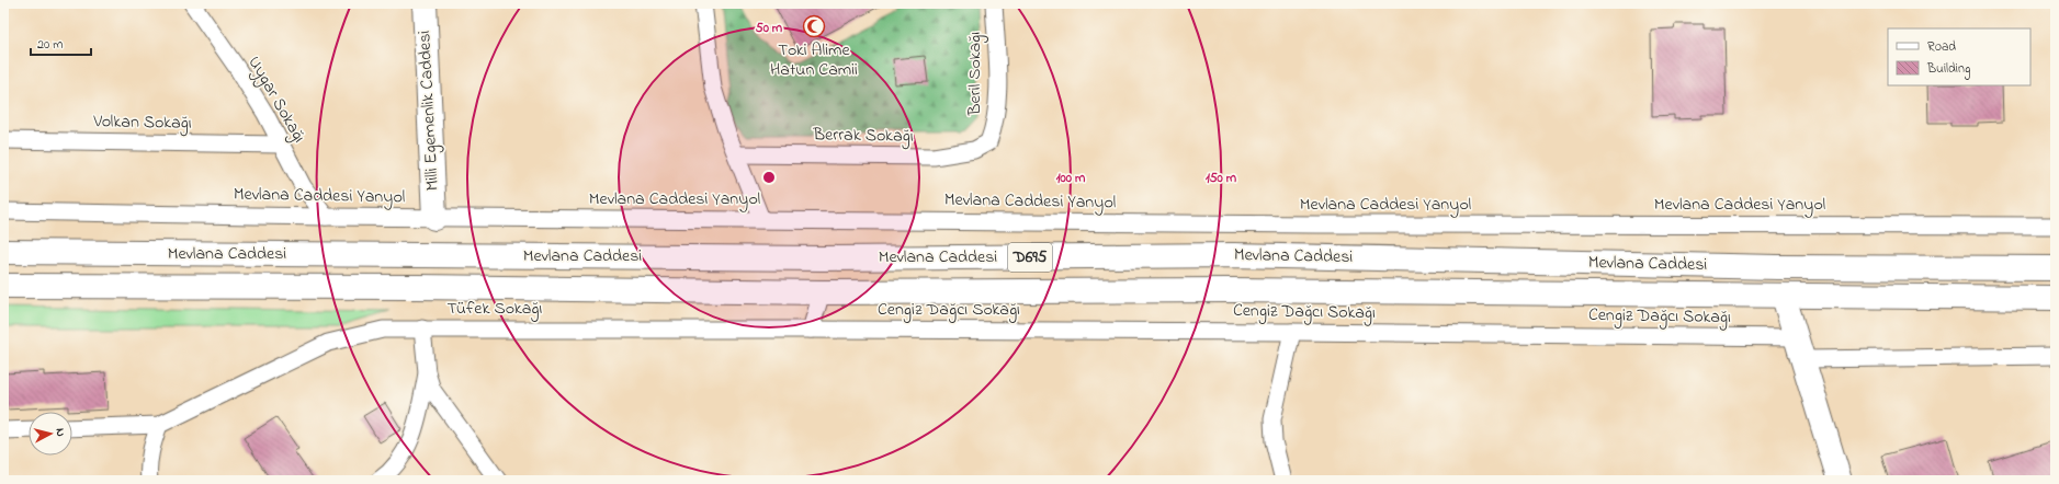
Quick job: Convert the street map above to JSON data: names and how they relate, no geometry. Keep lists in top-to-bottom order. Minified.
{"streets":{"main road":["Milli Egemenlik Caddesi","Mevlana Caddesi","D695"],"street":["Beril Sokağı","Uygar Sokağı","Volkan Sokağı","Berrak Sokağı","Mevlana Caddesi Yanyol","Tüfek Sokağı","Cengiz Dağcı Sokağı"]},"crossings":[["Beril Sokağı","Berrak Sokağı"],["Uygar Sokağı","Volkan Sokağı"],["Uygar Sokağı","Mevlana Caddesi Yanyol"],["Milli Egemenlik Caddesi","Mevlana Caddesi Yanyol"],["Tüfek Sokağı","Cengiz Dağcı Sokağı"]],"places":{"mosque":["Toki Alime Hatun Camii"]},"legend":["Road","Building"],"scale_bar":"20 m","north":"right","rings":["50 m","100 m","150 m"]}
